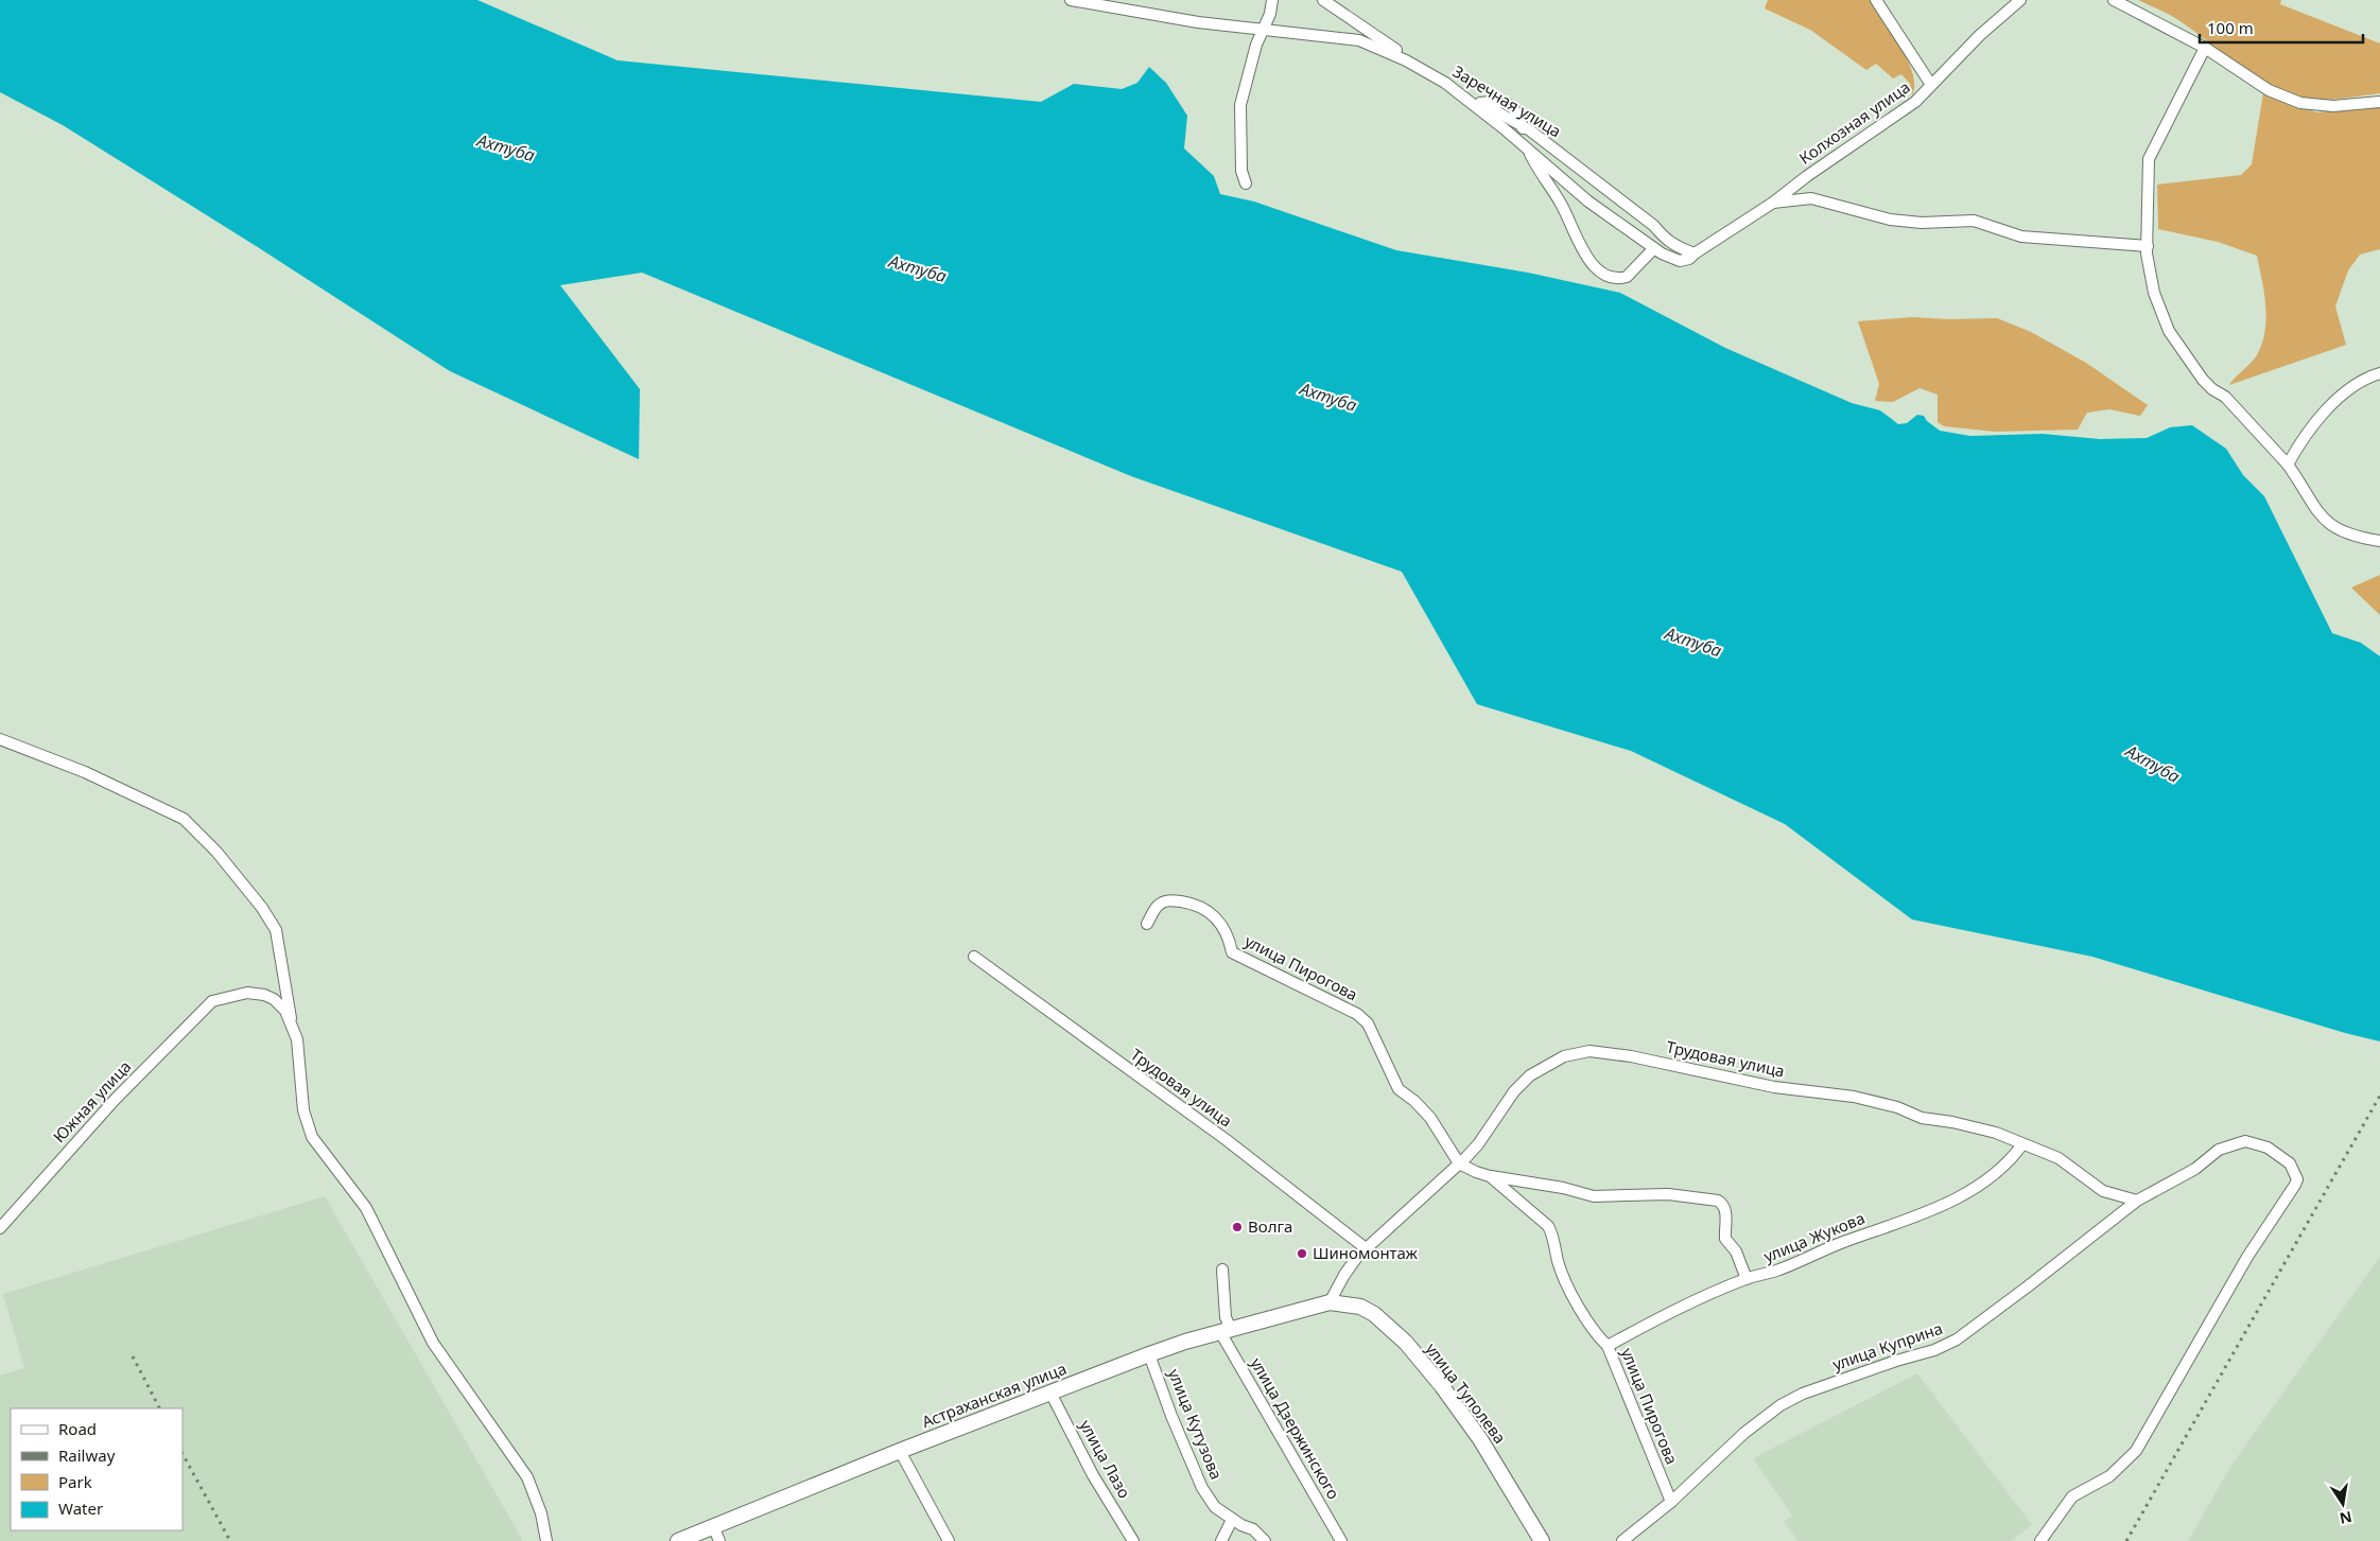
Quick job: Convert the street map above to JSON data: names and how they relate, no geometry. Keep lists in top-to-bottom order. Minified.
{"streets":{"main road":["улица Туполева","Астраханская улица"],"street":["Заречная улица","Колхозная улица","улица Пирогова","Трудовая улица","Южная улица","улица Жукова","улица Куприна","улица Кутузова","улица Дзержинского","улица Лазо"]},"crossings":[["Заречная улица","Колхозная улица"],["улица Пирогова","Трудовая улица"],["улица Пирогова","улица Жукова"],["улица Пирогова","улица Куприна"],["Трудовая улица","улица Жукова"],["Трудовая улица","улица Куприна"],["Трудовая улица","улица Туполева"],["Трудовая улица","Астраханская улица"],["улица Туполева","Астраханская улица"],["Астраханская улица","улица Кутузова"],["Астраханская улица","улица Дзержинского"],["Астраханская улица","улица Лазо"]],"water":["Ахтуба"],"places":["Волга","Шиномонтаж"],"legend":["Road","Railway","Park","Water"],"scale_bar":"100 m","north":"bottom"}
